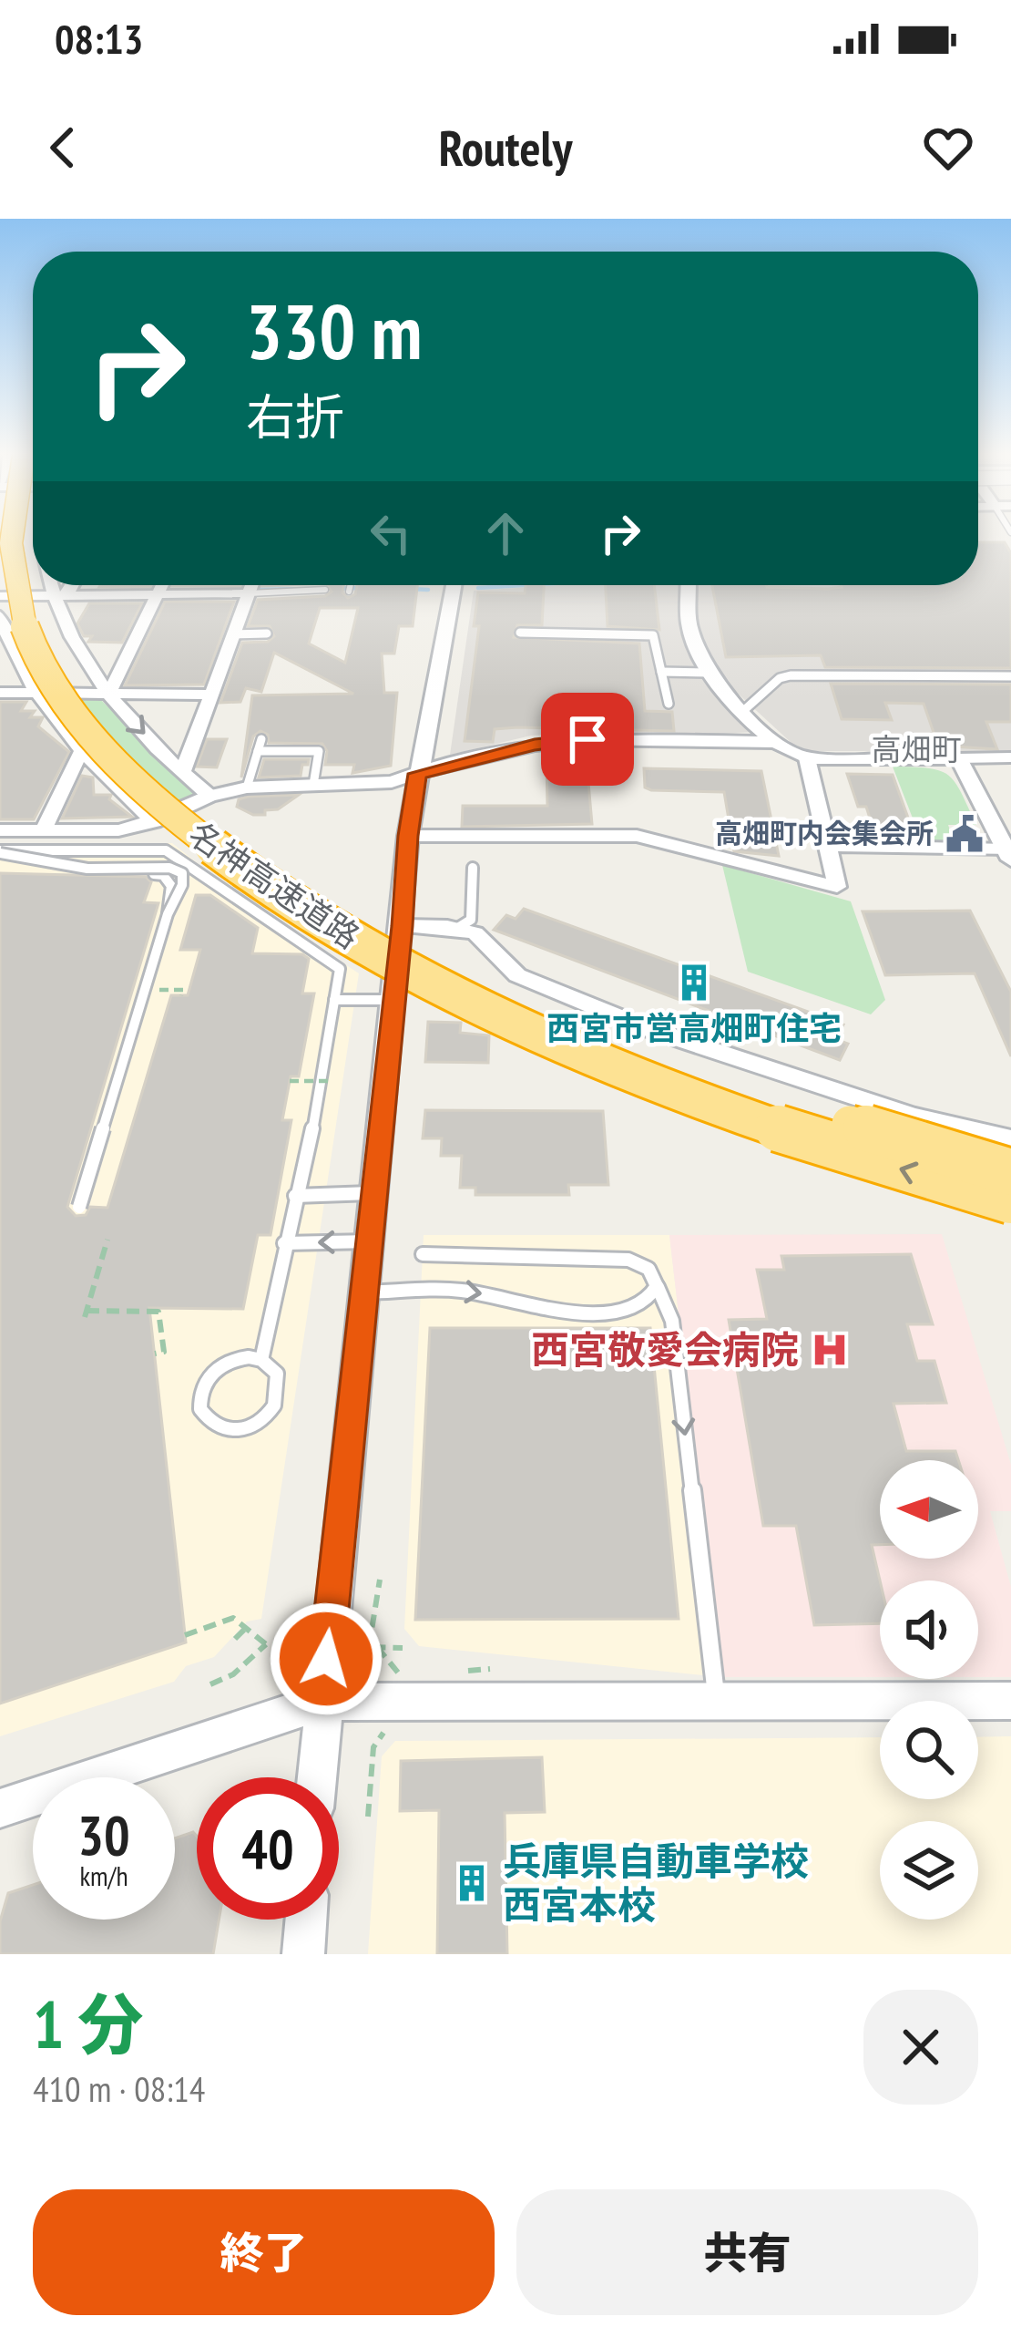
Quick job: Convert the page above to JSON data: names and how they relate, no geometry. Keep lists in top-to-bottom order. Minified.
{"streets":{"highway":["名神高速道路"]},"districts":["高畑町"],"places":{"public building":["高畑町内会集会所"],"building":["西宮市営高畑町住宅","兵庫県自動車学校 西宮本校"],"hospital":["西宮敬愛会病院"]},"north":"left","page":{"status":"08:13","header":"Routely","turn":["330 m","右折"],"speed":"30 km/h","limit":"40","heading":["1 分","410 m · 08:14"],"buttons":["終了","共有"]}}
